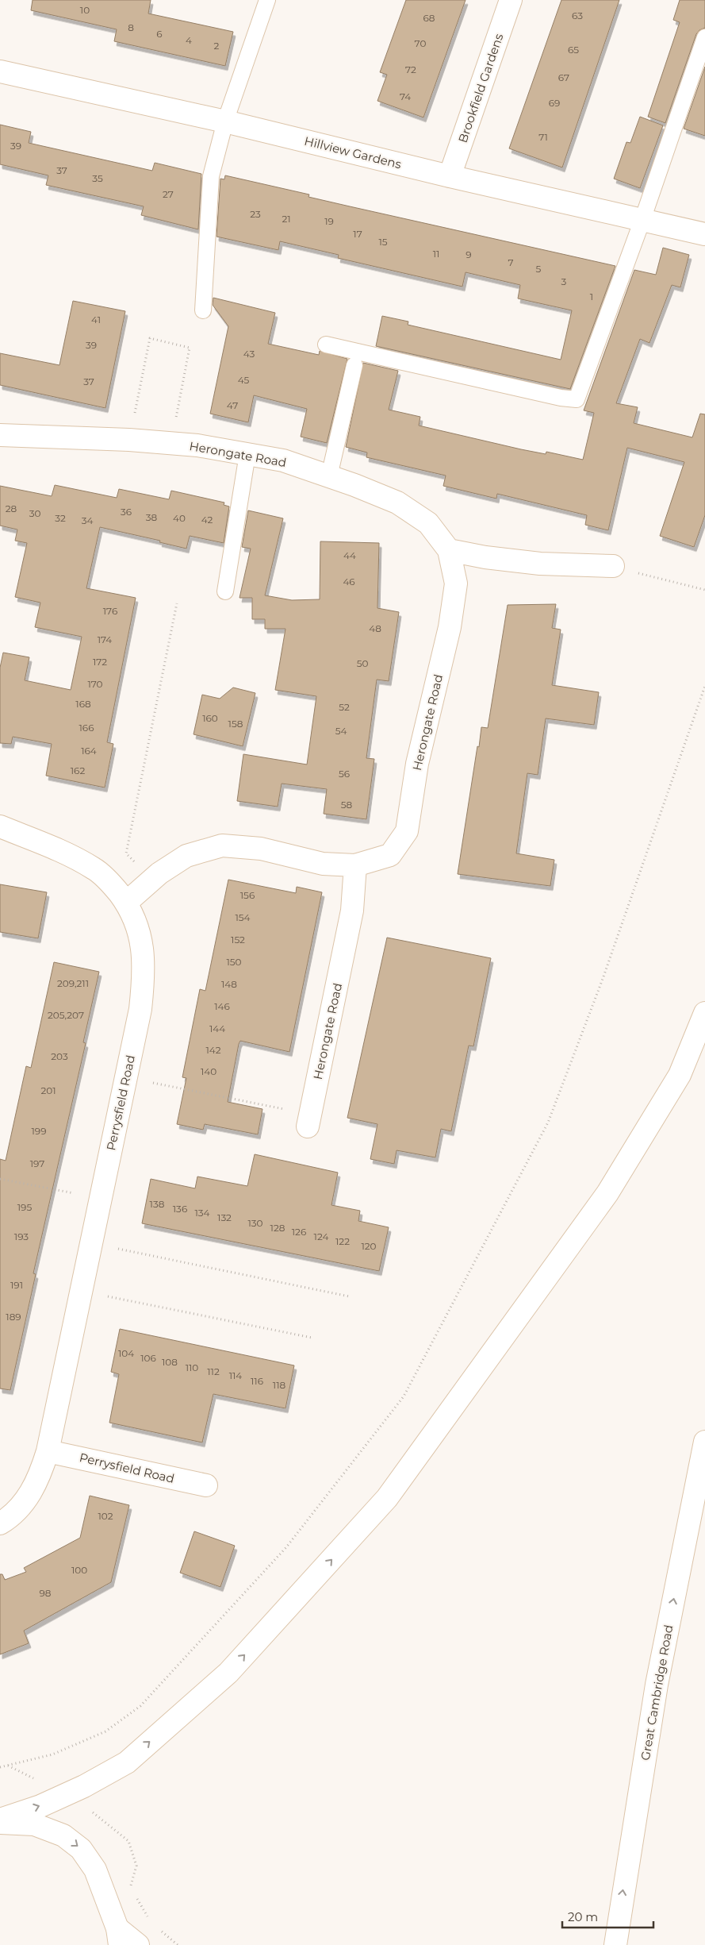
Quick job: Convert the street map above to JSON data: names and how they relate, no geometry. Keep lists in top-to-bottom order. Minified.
{"streets":{"main road":["Brookfield Gardens","Hillview Gardens","Herongate Road","Perrysfield Road","Great Cambridge Road"]},"crossings":[["Brookfield Gardens","Hillview Gardens"],["Herongate Road","Perrysfield Road"]],"one_way":["Great Cambridge Road"],"house_numbers":["10","63","68","8","6","4","70","2","65","72","67","74","69","71","39","37","35","27","23","21","19","17","15","11","9","7","5","3","1","41","39","43","45","37","47","28","36","30","38","32","40","42","34","44","46","176","48","174","172","50","170","168","52","160","158","166","54","164","162","56","58","156","154","152","150","209,211","148","146","205,207","144","142","203","140","201","199","197","138","195","136","134","132","130","128","126","193","124","122","120","191","189","104","106","108","110","112","114","116","118","102","100","98"],"scale_bar":"20 m"}
